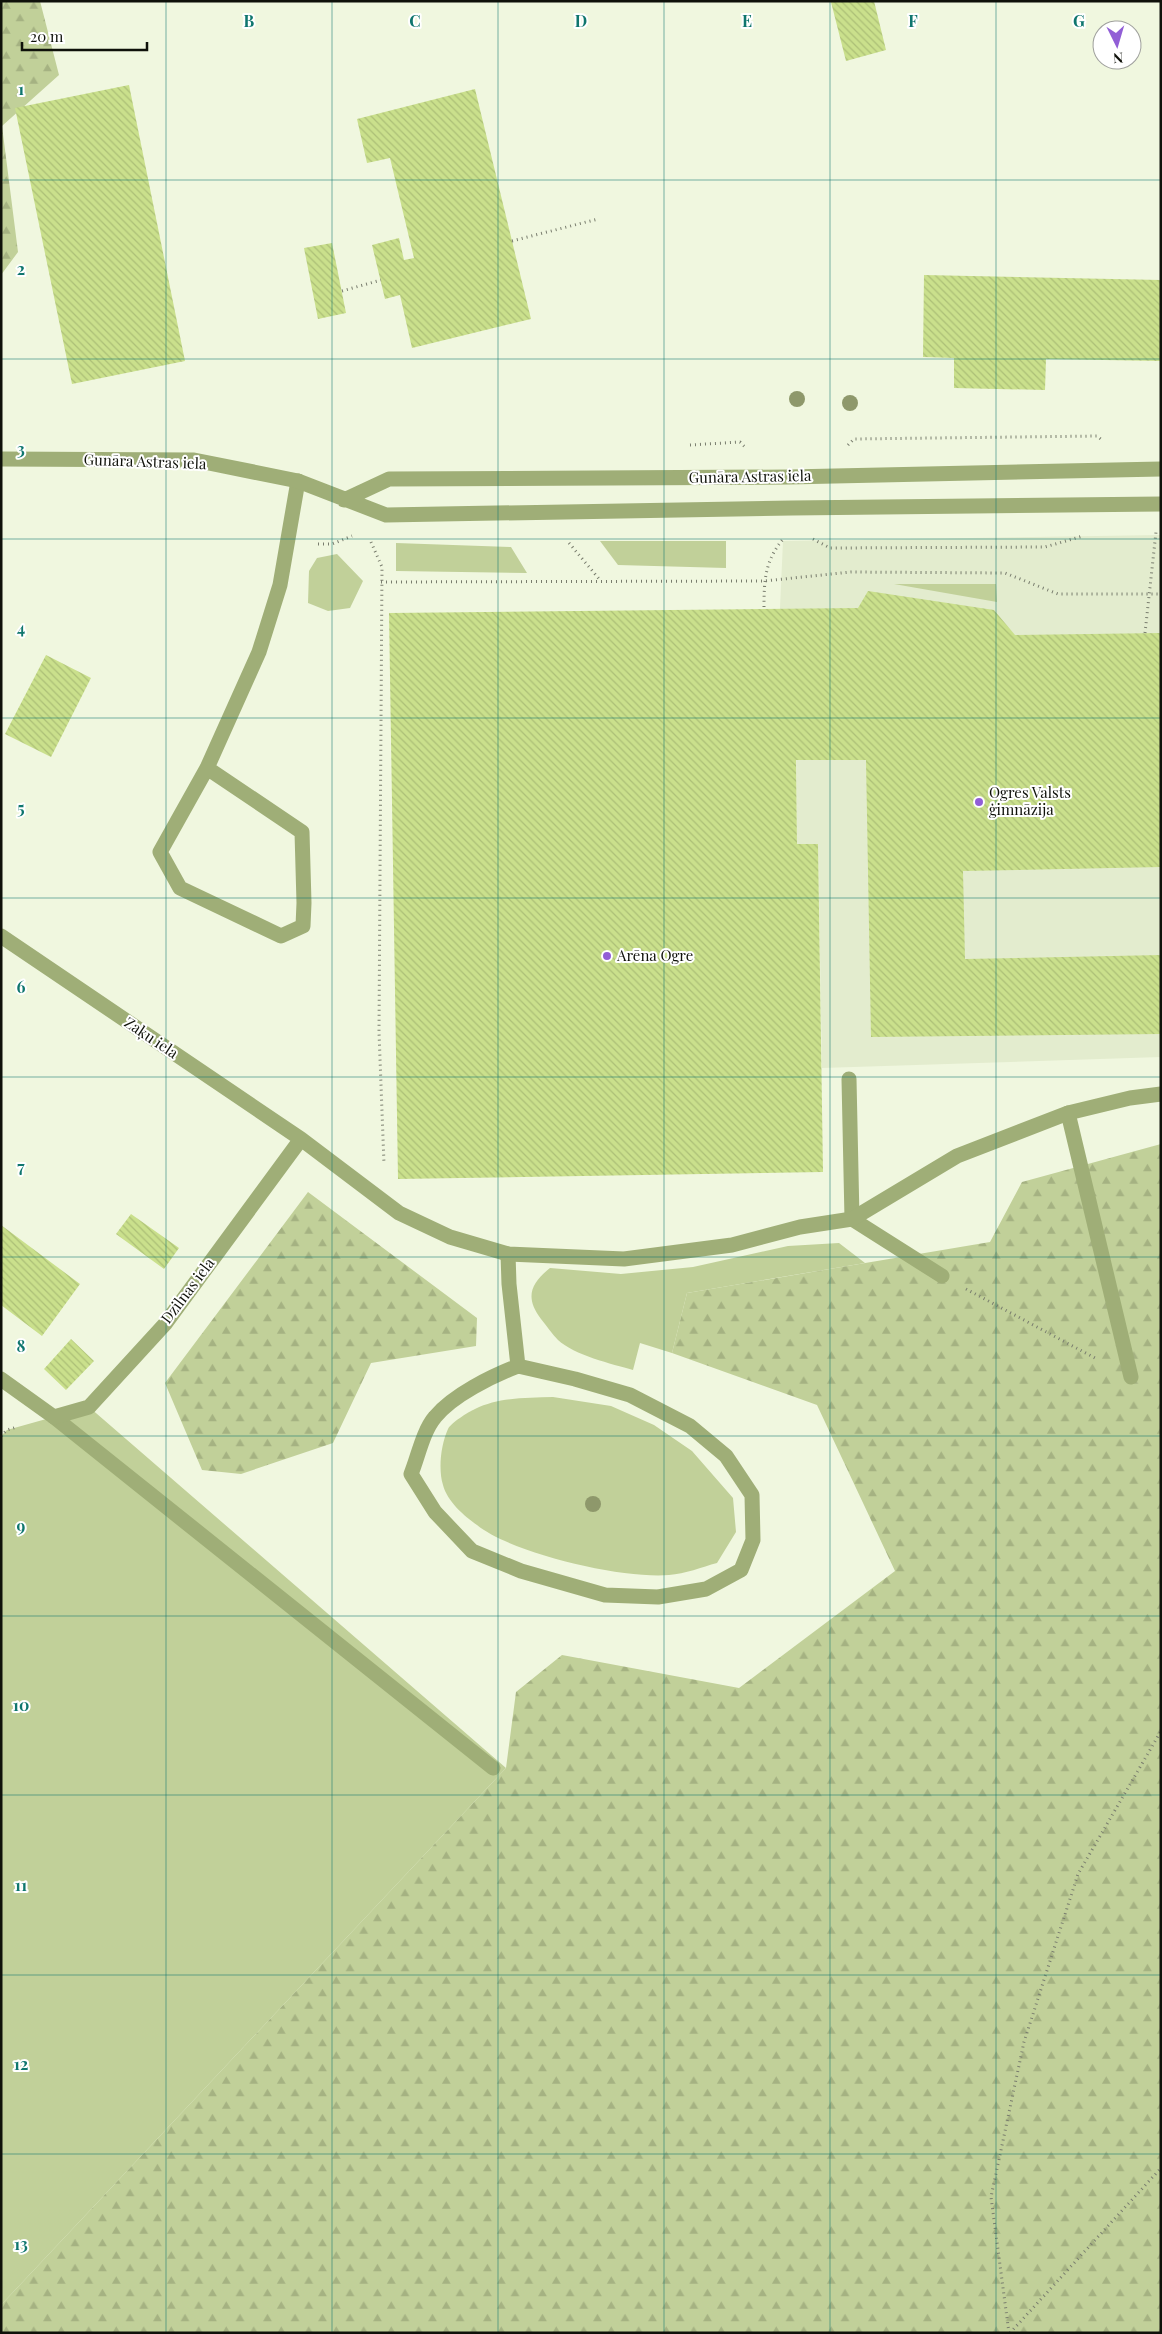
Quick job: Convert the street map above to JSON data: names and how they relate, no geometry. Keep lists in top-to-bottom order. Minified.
{"streets":{"street":["Gunāra Astras iela","Zaķu iela","Dzilnas iela"]},"crossings":[["Zaķu iela","Dzilnas iela"]],"places":["Ogres Valsts ģimnāzija","Arēna Ogre"],"scale_bar":"20 m","north":"bottom","grid":{"columns":["B","C","D","E","F","G"],"rows":["1","2","3","4","5","6","7","8","9","10","11","12","13"]}}
